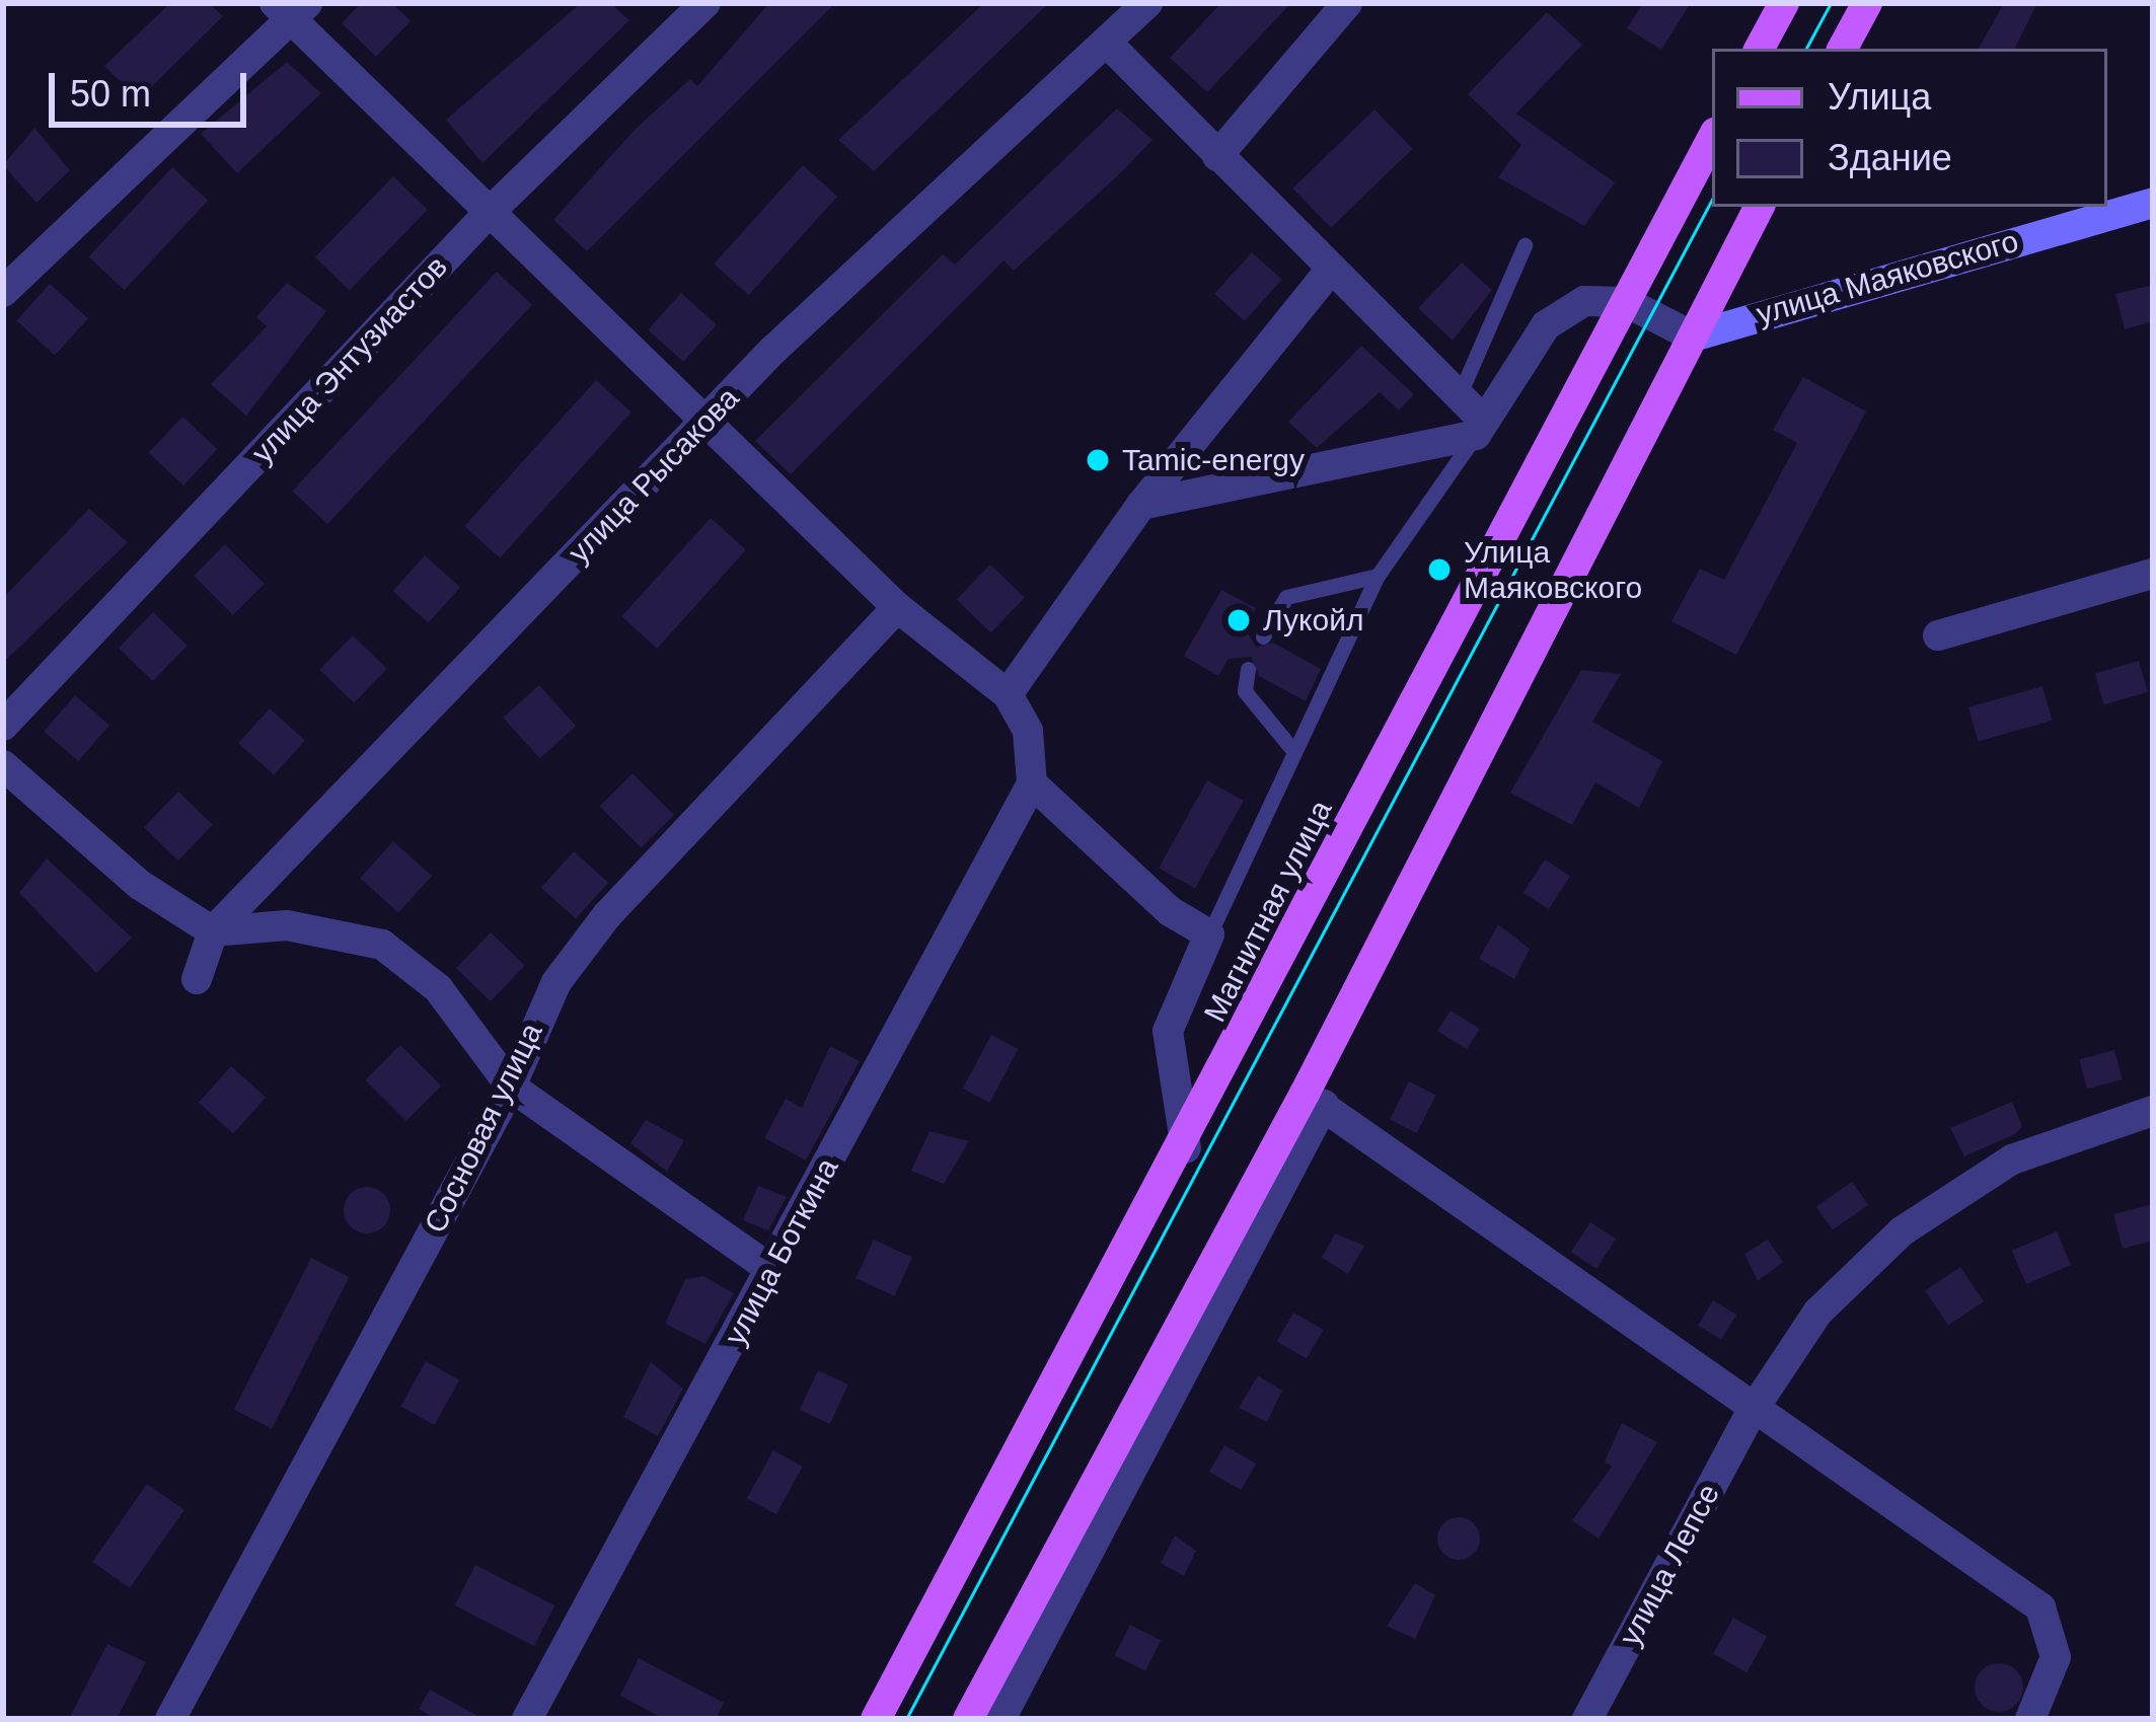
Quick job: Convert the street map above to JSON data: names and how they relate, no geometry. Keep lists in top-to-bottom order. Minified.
{"streets":{"main road":["улица Маяковского","Магнитная улица"],"street":["улица Энтузиастов","улица Рысакова","Сосновая улица","улица Боткина","улица Лепсе"]},"places":["Tamic-energy","Улица Маяковского","Лукойл"],"legend":["Улица","Здание"],"scale_bar":"50 m"}
